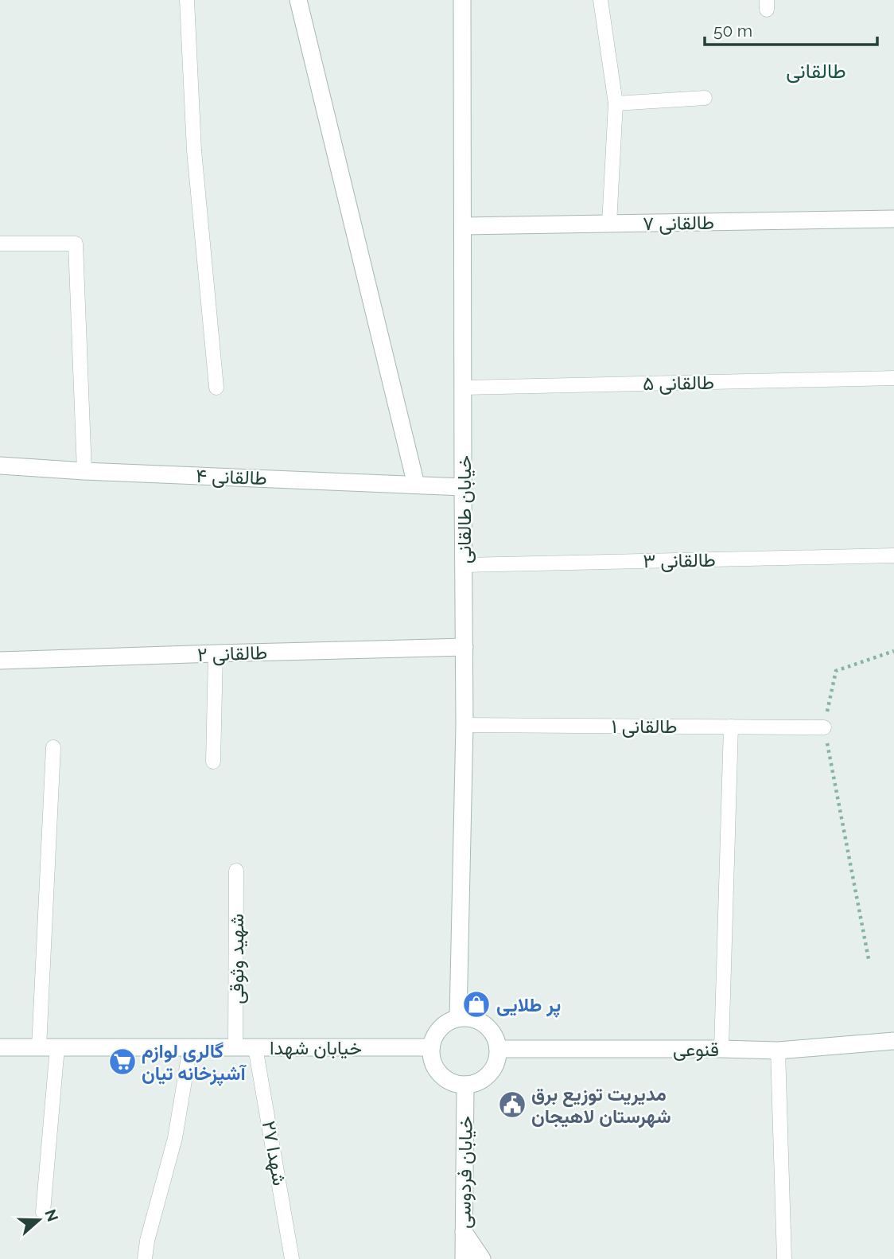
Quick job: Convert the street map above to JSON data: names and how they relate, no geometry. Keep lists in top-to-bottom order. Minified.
{"streets":{"main road":["طالقانی ۷","طالقانی ۴","خیابان طالقانی","طالقانی ۲","خیابان شهدا","قنوعی","خیابان فردوسی"],"lane":["طالقانی ۵","طالقانی ۳","طالقانی ۱","شهید وثوقی","۲۷ شهدا"]},"crossings":[["طالقانی ۷","خیابان طالقانی"],["طالقانی ۵","خیابان طالقانی"],["طالقانی ۴","خیابان طالقانی"],["خیابان طالقانی","طالقانی ۳"],["خیابان طالقانی","طالقانی ۲"],["خیابان طالقانی","طالقانی ۱"],["خیابان طالقانی","خیابان شهدا"],["خیابان طالقانی","قنوعی"],["خیابان طالقانی","خیابان فردوسی"],["شهید وثوقی","خیابان شهدا"],["خیابان شهدا","قنوعی"],["خیابان شهدا","۲۷ شهدا"],["خیابان شهدا","خیابان فردوسی"],["قنوعی","خیابان فردوسی"]],"districts":["طالقانی"],"places":{"shop":["پر طلایی"],"supermarket":["گالری لوازم آشپزخانه تیان"],"public building":["مدیریت توزیع برق شهرستان لاهیجان"]},"scale_bar":"50 m","north":"right"}
